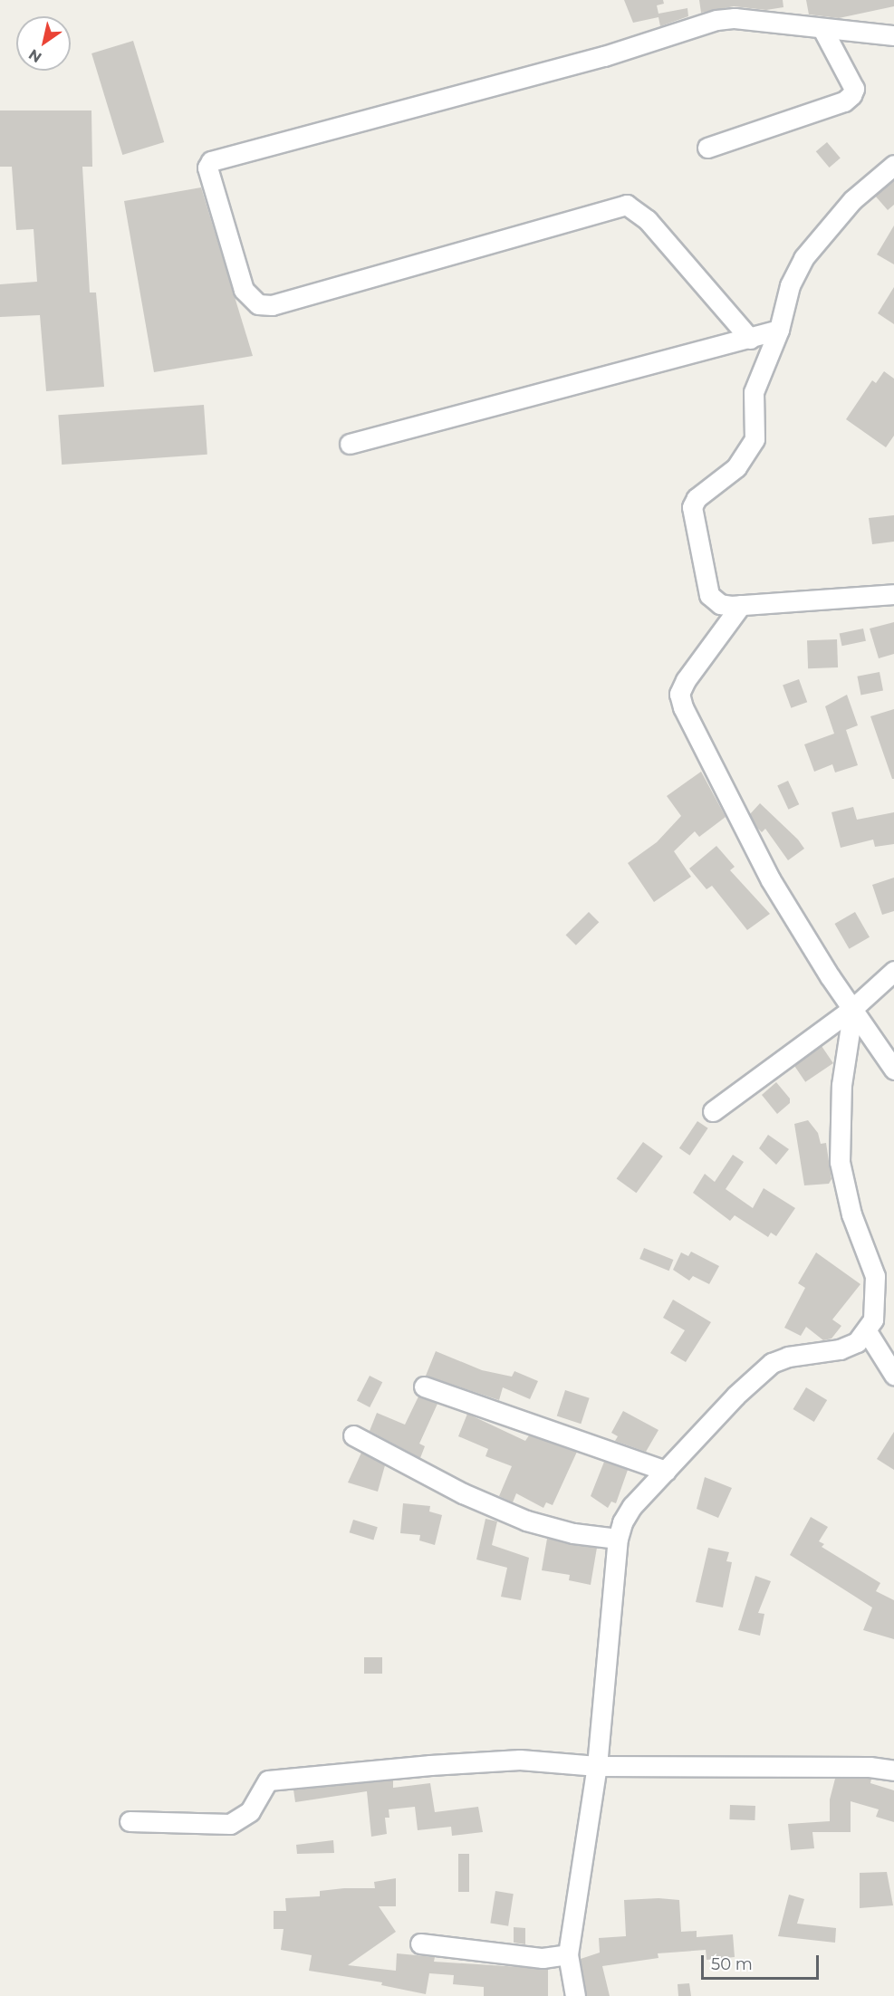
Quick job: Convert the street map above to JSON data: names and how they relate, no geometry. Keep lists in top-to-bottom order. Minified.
{"scale_bar":"50 m","north":"bottom left"}
